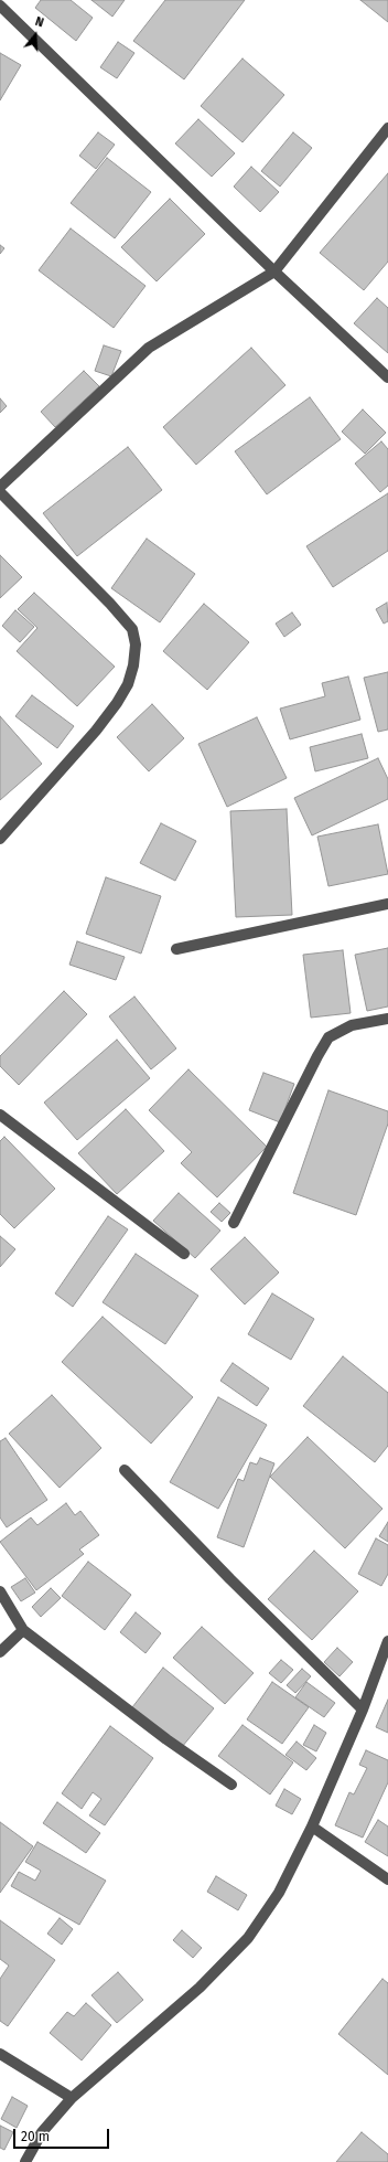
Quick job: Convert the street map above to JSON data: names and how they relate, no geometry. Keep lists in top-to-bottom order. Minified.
{"scale_bar":"20 m","north":"top"}
